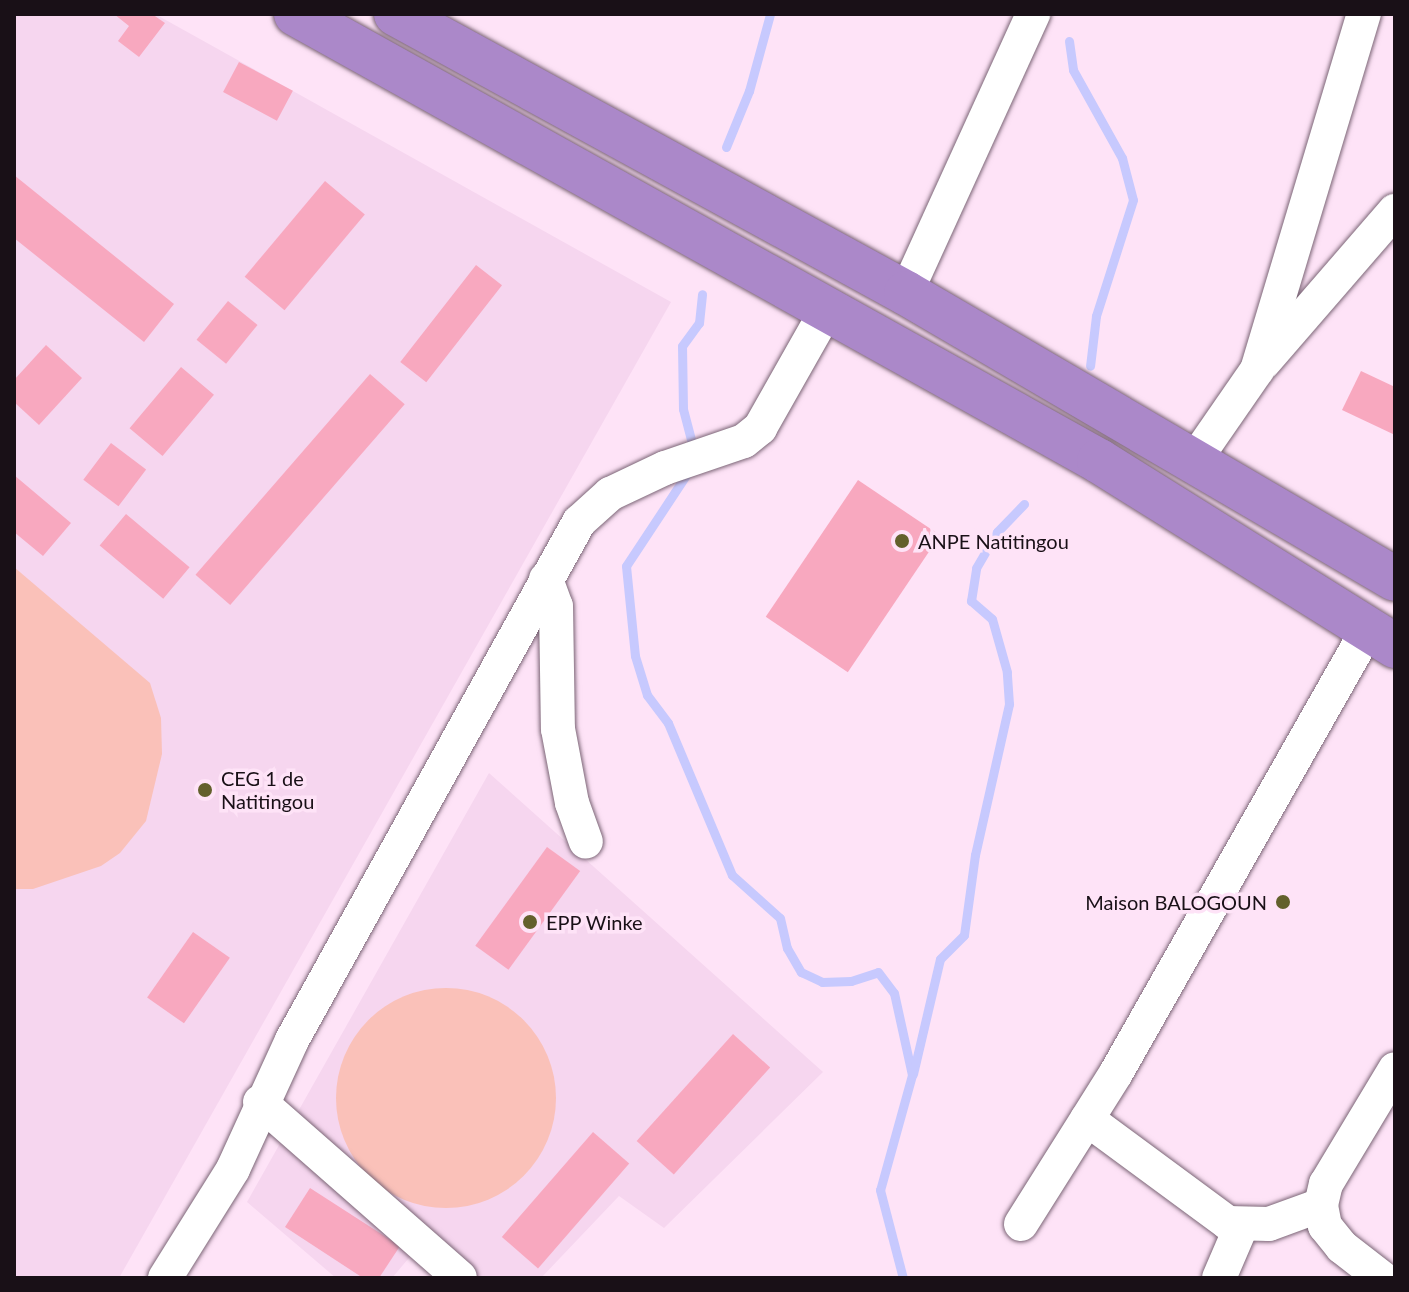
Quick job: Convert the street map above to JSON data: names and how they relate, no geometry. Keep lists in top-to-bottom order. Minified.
{"places":["ANPE Natitingou","CEG 1 de Natitingou","Maison BALOGOUN","EPP Winke"]}
